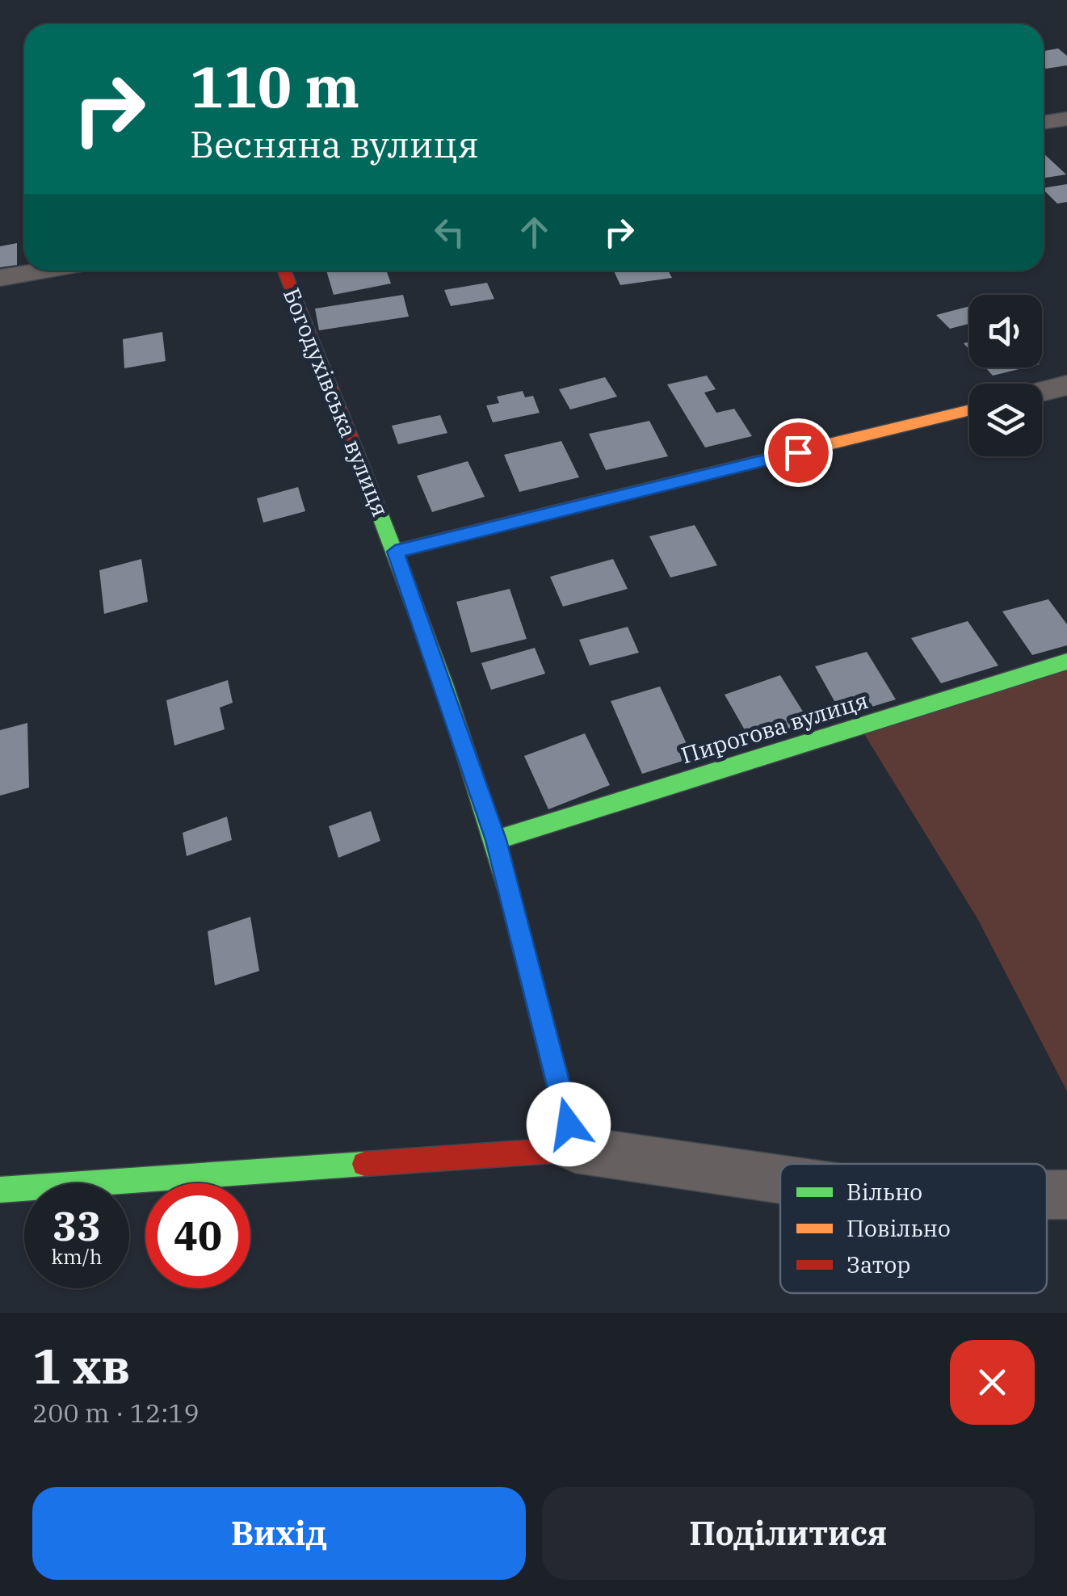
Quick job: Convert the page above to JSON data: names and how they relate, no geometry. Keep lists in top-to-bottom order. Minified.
{"streets":{"street":["Богодухівська вулиця","Пирогова вулиця"]},"crossings":[["Богодухівська вулиця","Пирогова вулиця"]],"legend":["Вільно","Повільно","Затор"],"page":{"turn":["110 m","Весняна вулиця"],"speed":"33 km/h","limit":"40","heading":["1 хв","200 m · 12:19"],"buttons":["Вихід","Поділитися"]}}
